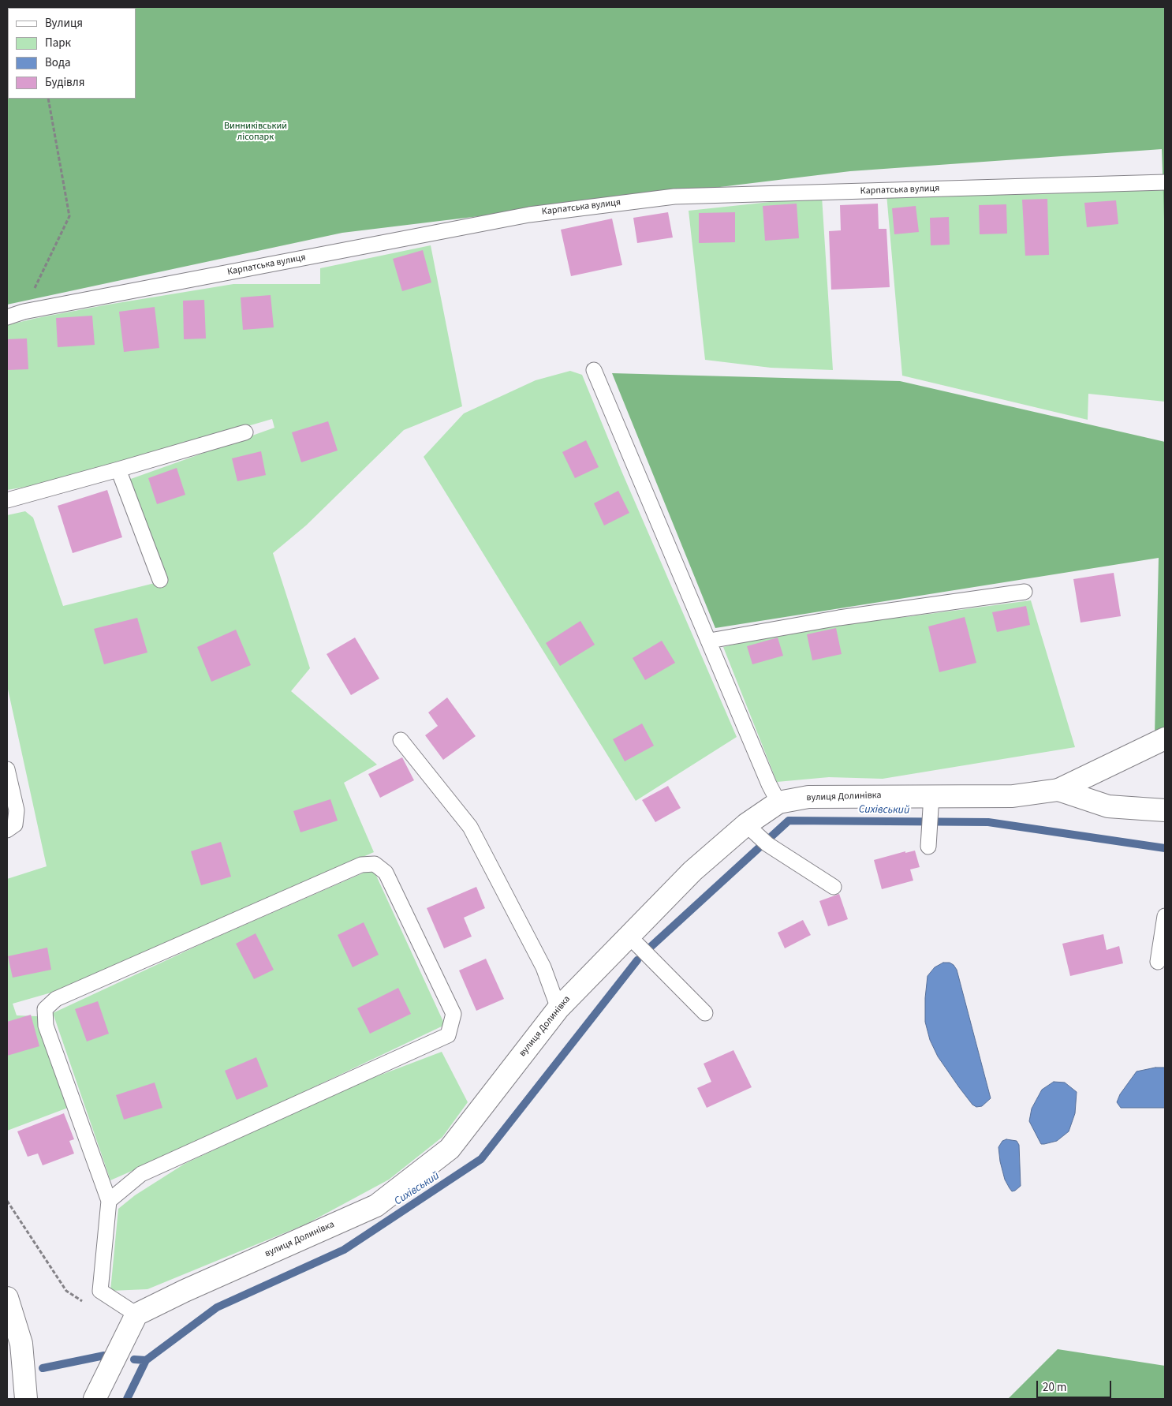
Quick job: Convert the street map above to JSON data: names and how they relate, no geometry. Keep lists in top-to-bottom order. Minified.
{"streets":{"street":["вулиця Долинівка"],"lane":["Карпатська вулиця"]},"water":["Сихівський"],"parks":["Винниківський лісопарк"],"legend":["Вулиця","Парк","Вода","Будівля"],"scale_bar":"20 m"}
